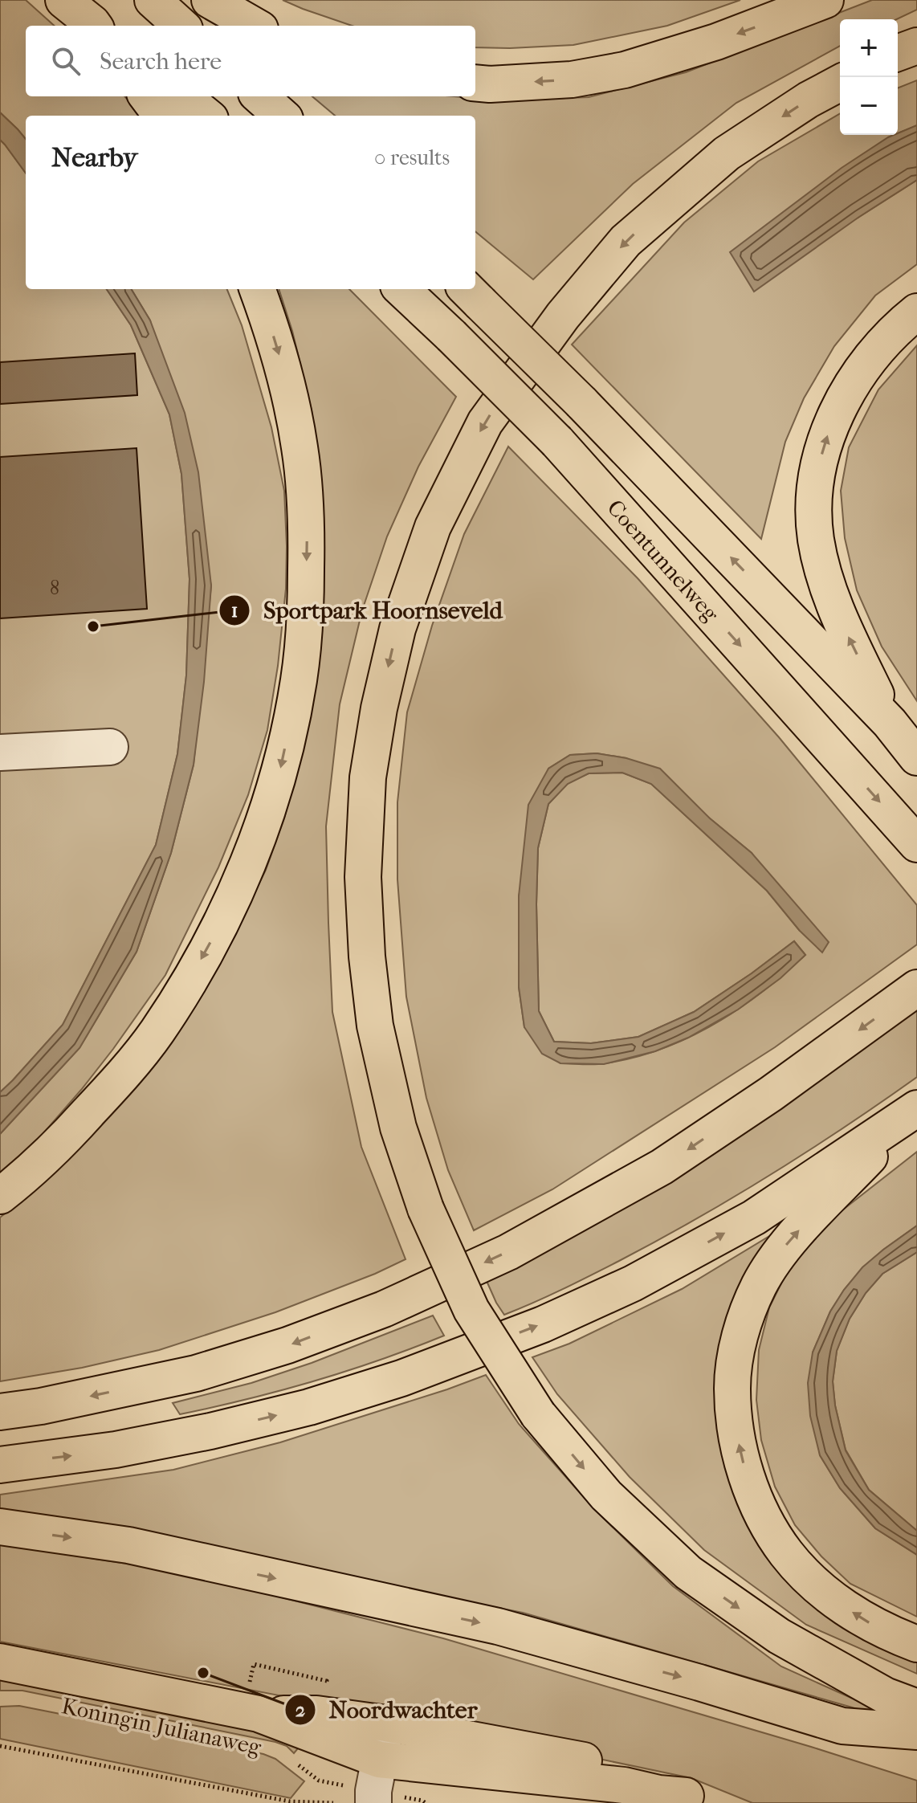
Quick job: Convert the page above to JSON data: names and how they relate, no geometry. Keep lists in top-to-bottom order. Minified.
{"streets":{"main road":["Coentunnelweg","Koningin Julianaweg"]},"places":["Sportpark Hoornseveld","Noordwachter"],"house_numbers":["8"],"page":{"map_buttons":["+","−"],"search":"Search here","heading":["Nearby","0 results"]}}
